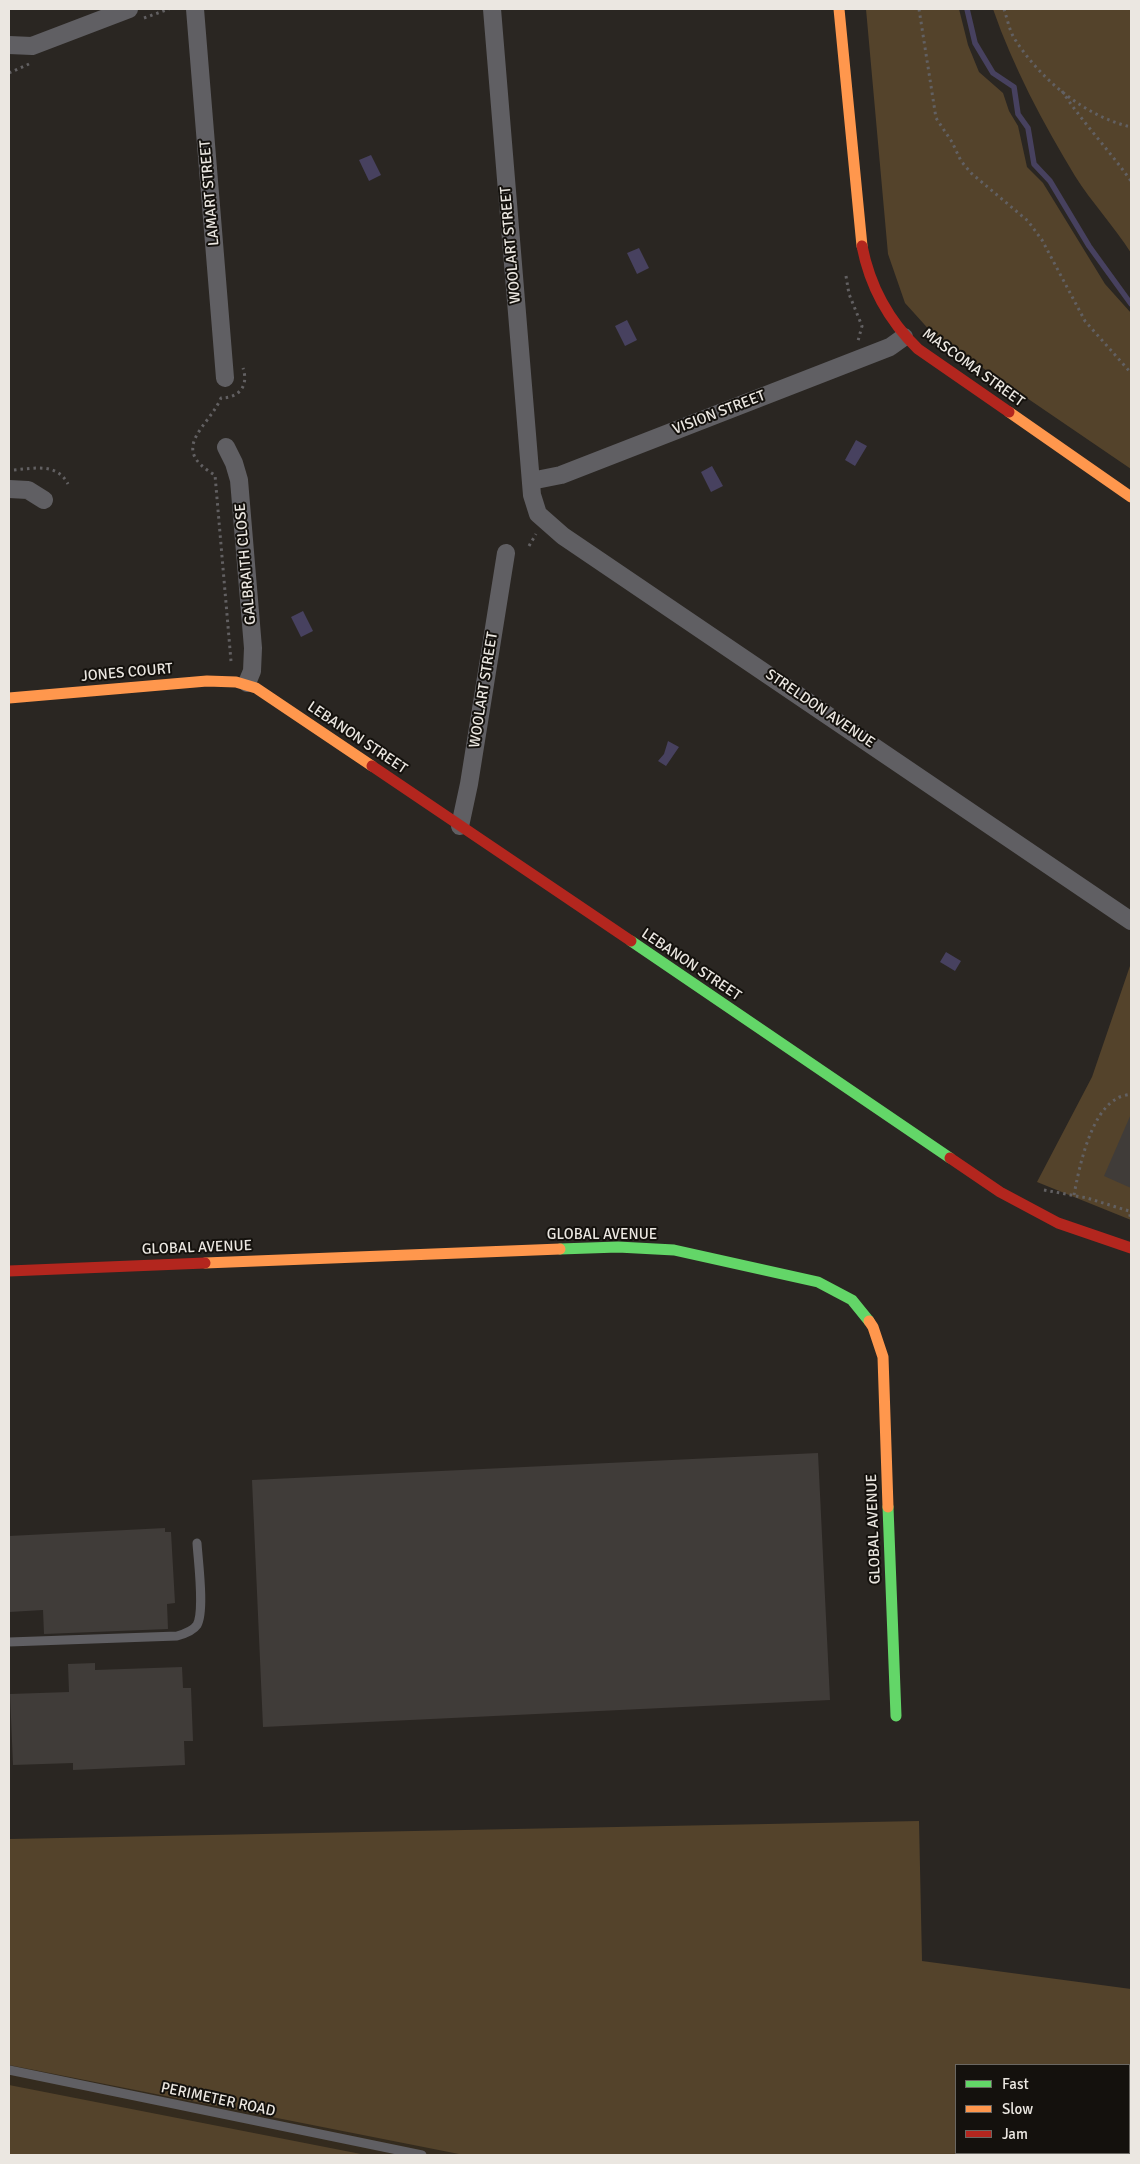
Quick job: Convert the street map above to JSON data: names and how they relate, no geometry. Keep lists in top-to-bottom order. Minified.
{"streets":{"street":["LAMART STREET","WOOLART STREET","MASCOMA STREET","VISION STREET","GALBRAITH CLOSE","JONES COURT","STRELDON AVENUE","LEBANON STREET","GLOBAL AVENUE"],"lane":["PERIMETER ROAD"]},"crossings":[["WOOLART STREET","VISION STREET"],["WOOLART STREET","STRELDON AVENUE"],["WOOLART STREET","LEBANON STREET"],["MASCOMA STREET","VISION STREET"],["VISION STREET","STRELDON AVENUE"],["GALBRAITH CLOSE","JONES COURT"],["GALBRAITH CLOSE","LEBANON STREET"],["JONES COURT","LEBANON STREET"]],"legend":["Fast","Slow","Jam"]}
